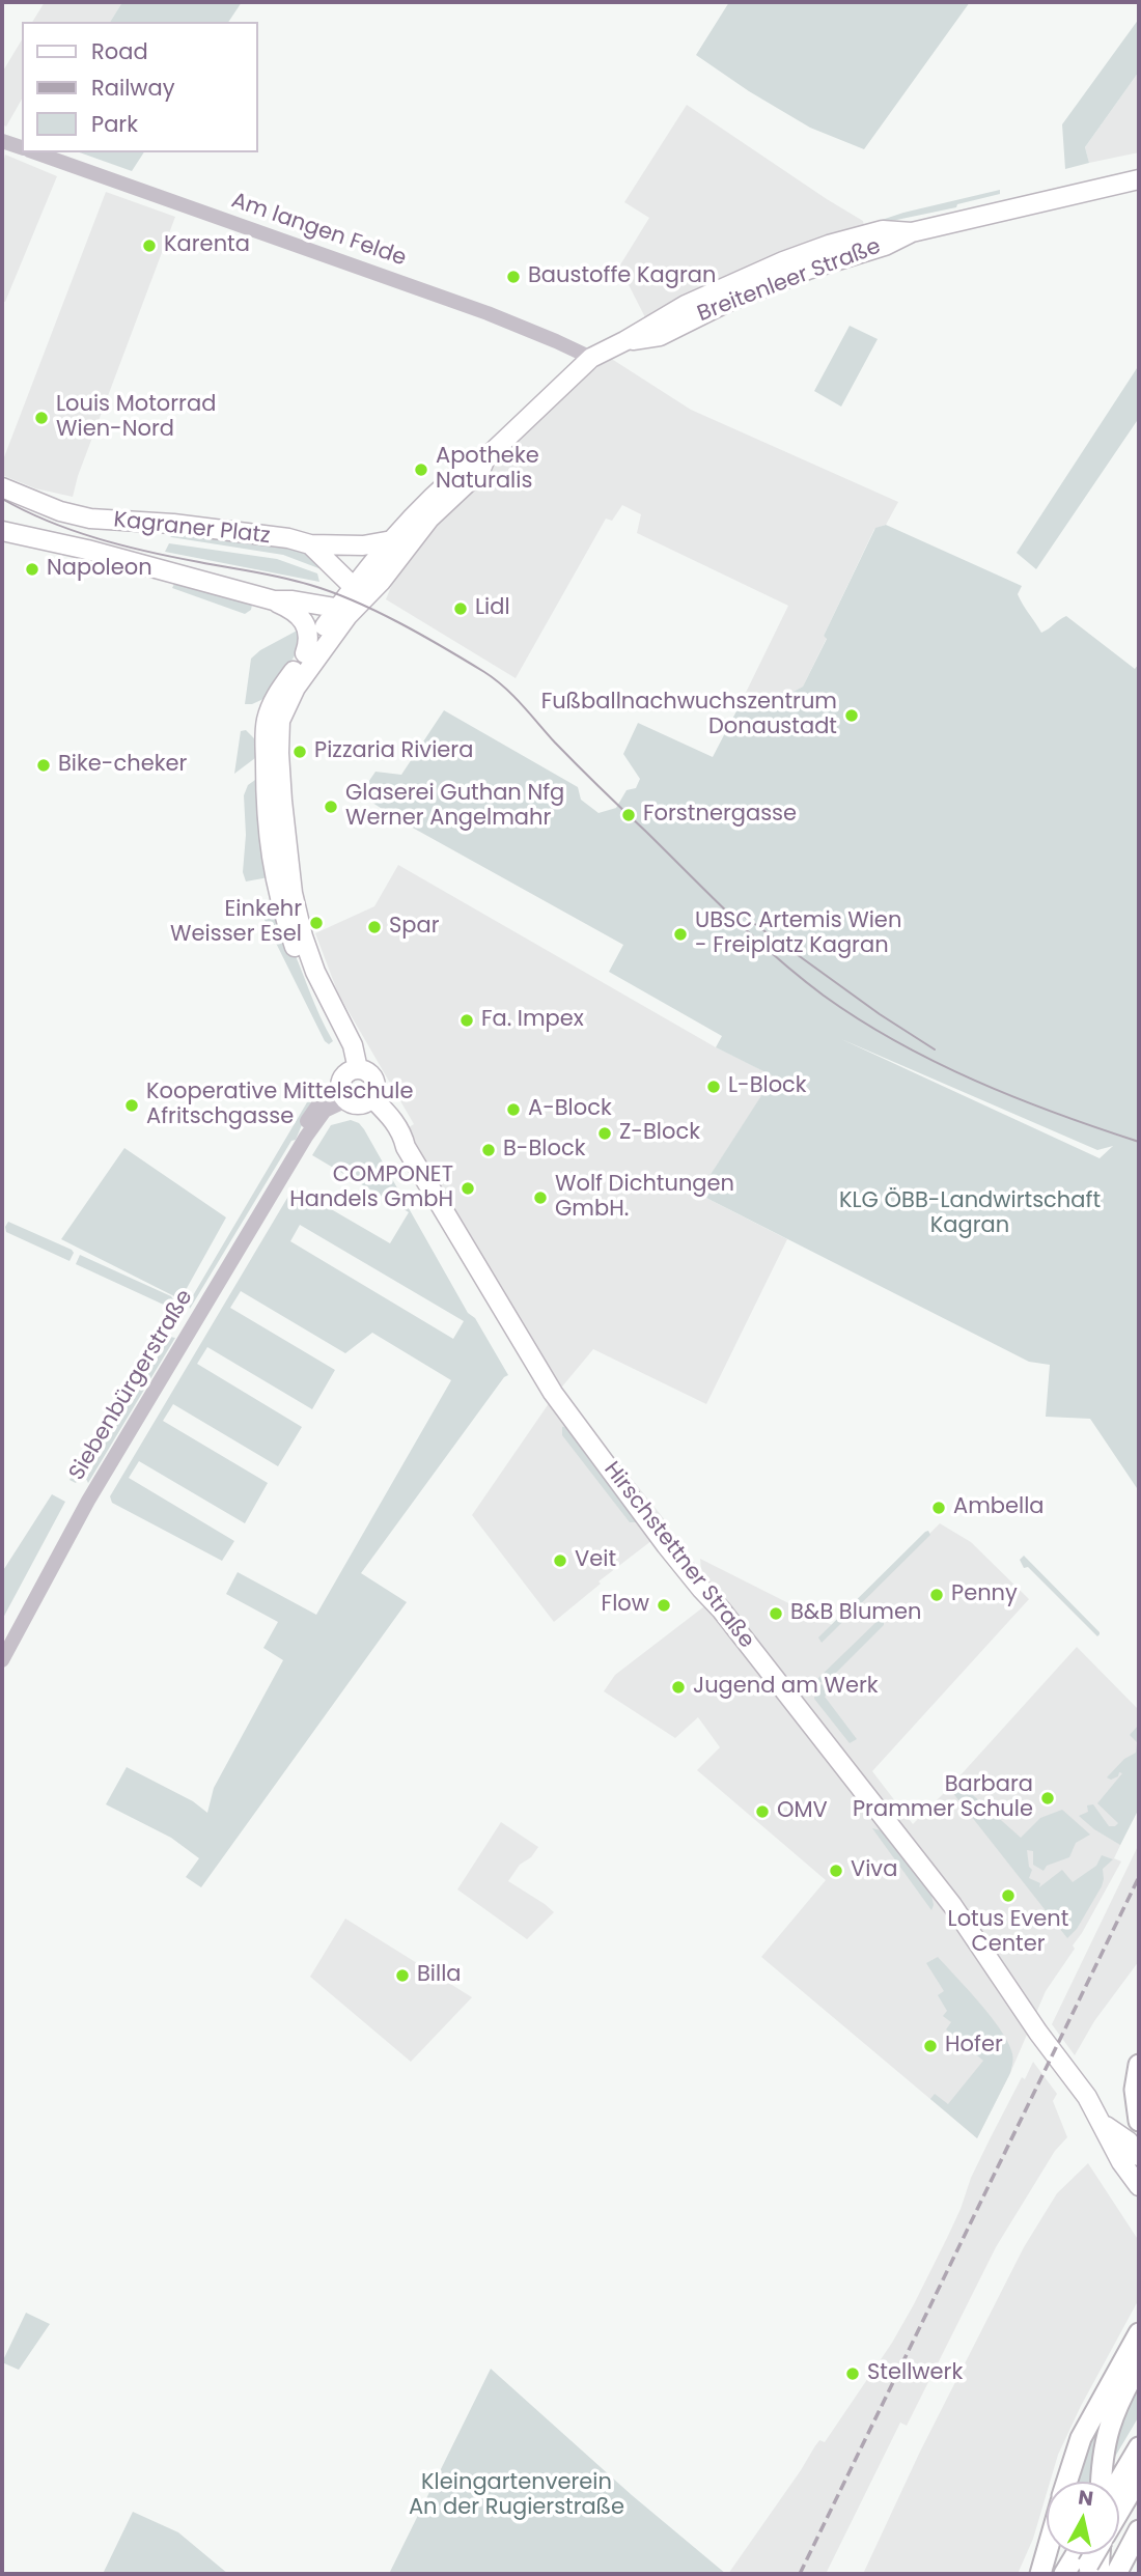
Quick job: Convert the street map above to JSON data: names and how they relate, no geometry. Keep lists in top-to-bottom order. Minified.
{"streets":{"main road":["Breitenleer Straße","Kagraner Platz","Hirschstettner Straße"],"street":["Am langen Felde","Siebenbürgerstraße"]},"crossings":[["Am langen Felde","Breitenleer Straße"],["Breitenleer Straße","Kagraner Platz"],["Siebenbürgerstraße","Hirschstettner Straße"]],"parks":["KLG ÖBB-Landwirtschaft Kagran","Kleingartenverein An der Rugierstraße"],"places":["Karenta","Baustoffe Kagran","Louis Motorrad Wien-Nord","Apotheke Naturalis","Napoleon","Lidl","Fußballnachwuchszentrum Donaustadt","Pizzaria Riviera","Bike-cheker","Glaserei Guthan Nfg Werner Angelmahr","Forstnergasse","Einkehr Weisser Esel","Spar","UBSC Artemis Wien - Freiplatz Kagran","Fa. Impex","L-Block","Kooperative Mittelschule Afritschgasse","A-Block","Z-Block","B-Block","COMPONET Handels GmbH","Wolf Dichtungen GmbH.","Ambella","Veit","Penny","Flow","B&B Blumen","Jugend am Werk","Barbara Prammer Schule","OMV","Viva","Lotus Event Center","Billa","Hofer","Stellwerk"],"legend":["Road","Railway","Park"],"north":"top"}
